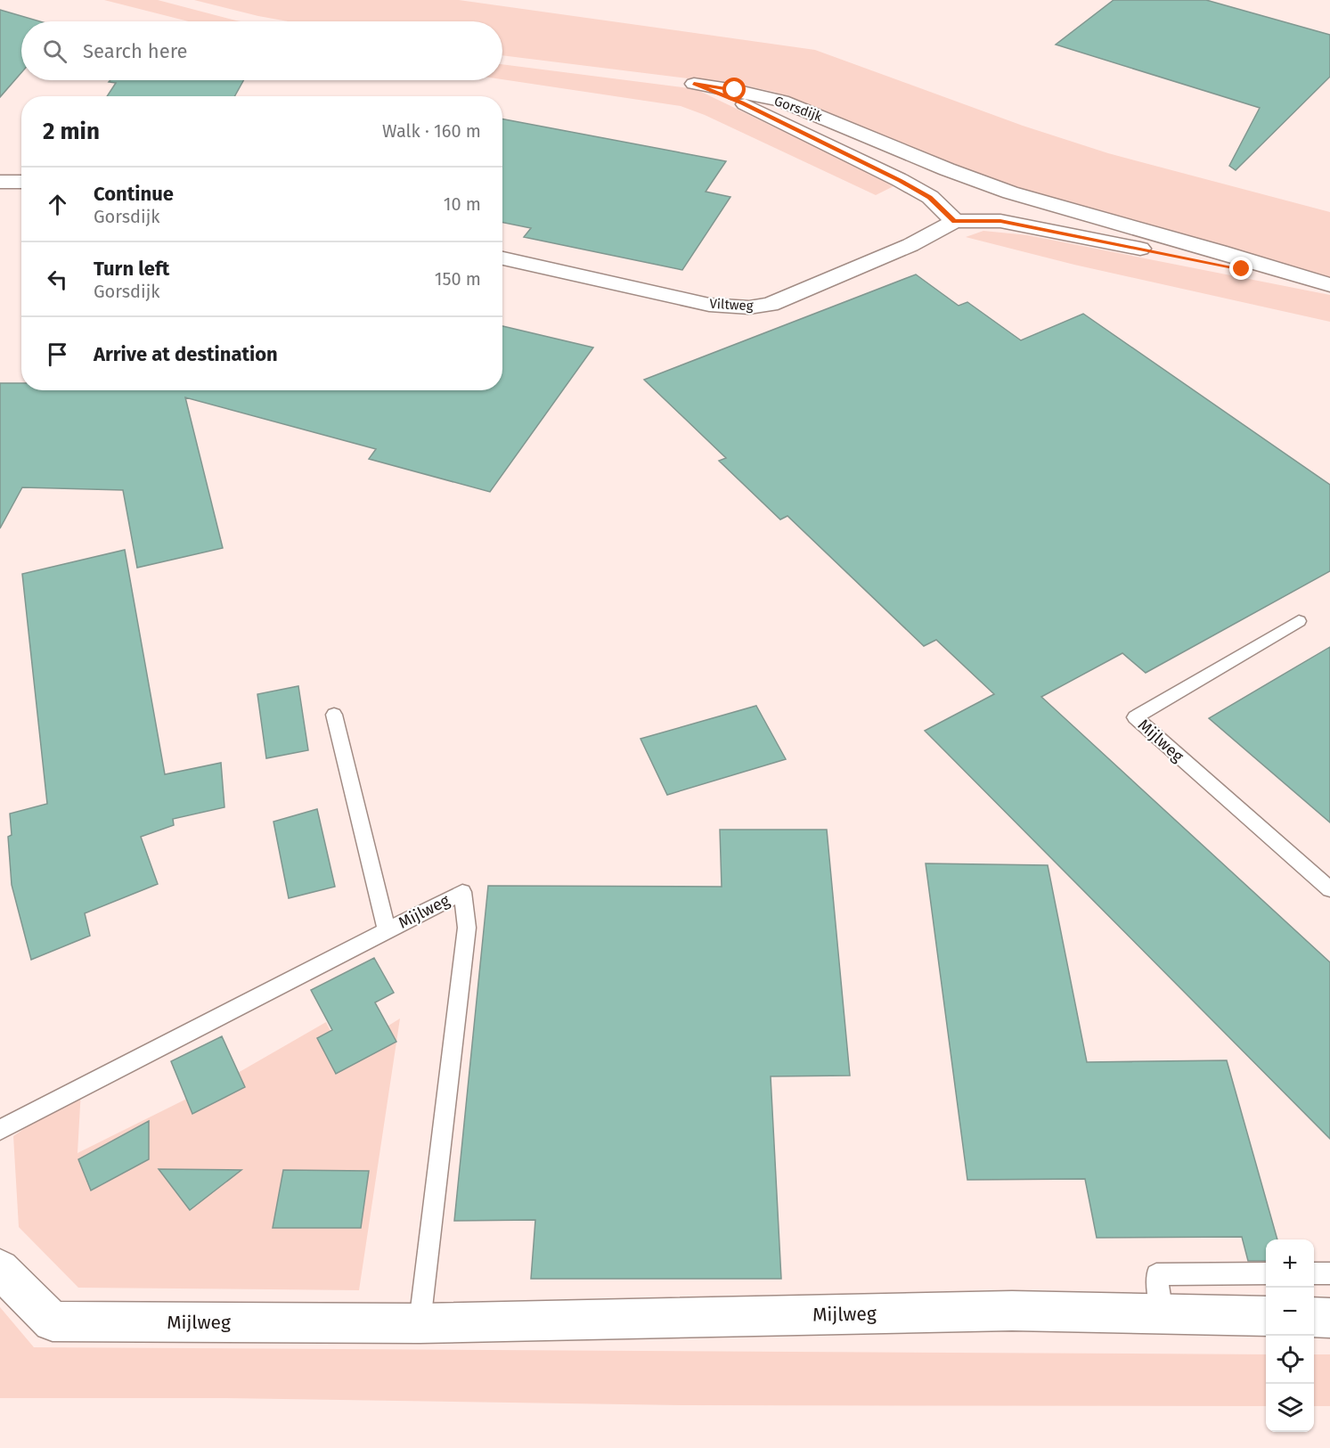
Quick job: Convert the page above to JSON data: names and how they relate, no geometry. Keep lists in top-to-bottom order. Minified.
{"streets":{"street":["Gorsdijk","Viltweg","Mijlweg"]},"crossings":[["Gorsdijk","Viltweg"]],"page":{"search":"Search here","heading":["2 min","Walk · 160 m"],"list":[["Continue","Gorsdijk","10 m"],["Turn left","Gorsdijk","150 m"],"Arrive at destination"],"map_buttons":["+","−"]}}
